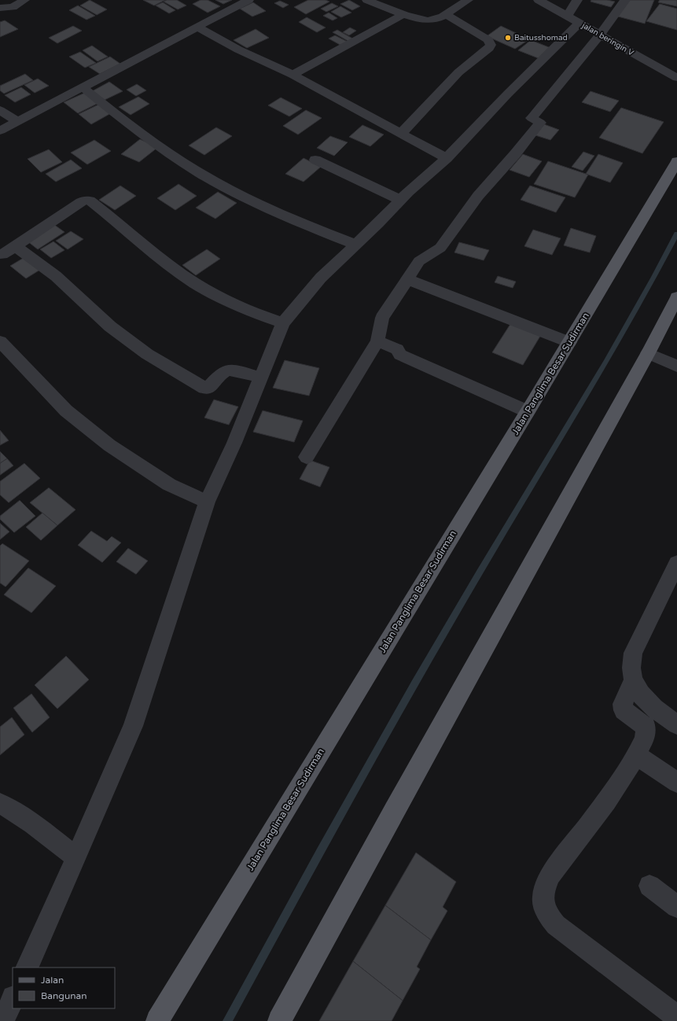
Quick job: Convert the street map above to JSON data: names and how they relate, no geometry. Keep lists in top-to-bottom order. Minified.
{"streets":{"main road":["Jalan Panglima Besar Sudirman"],"street":["jalan beringin V"]},"places":["Baitusshomad"],"legend":["Jalan","Bangunan"]}
